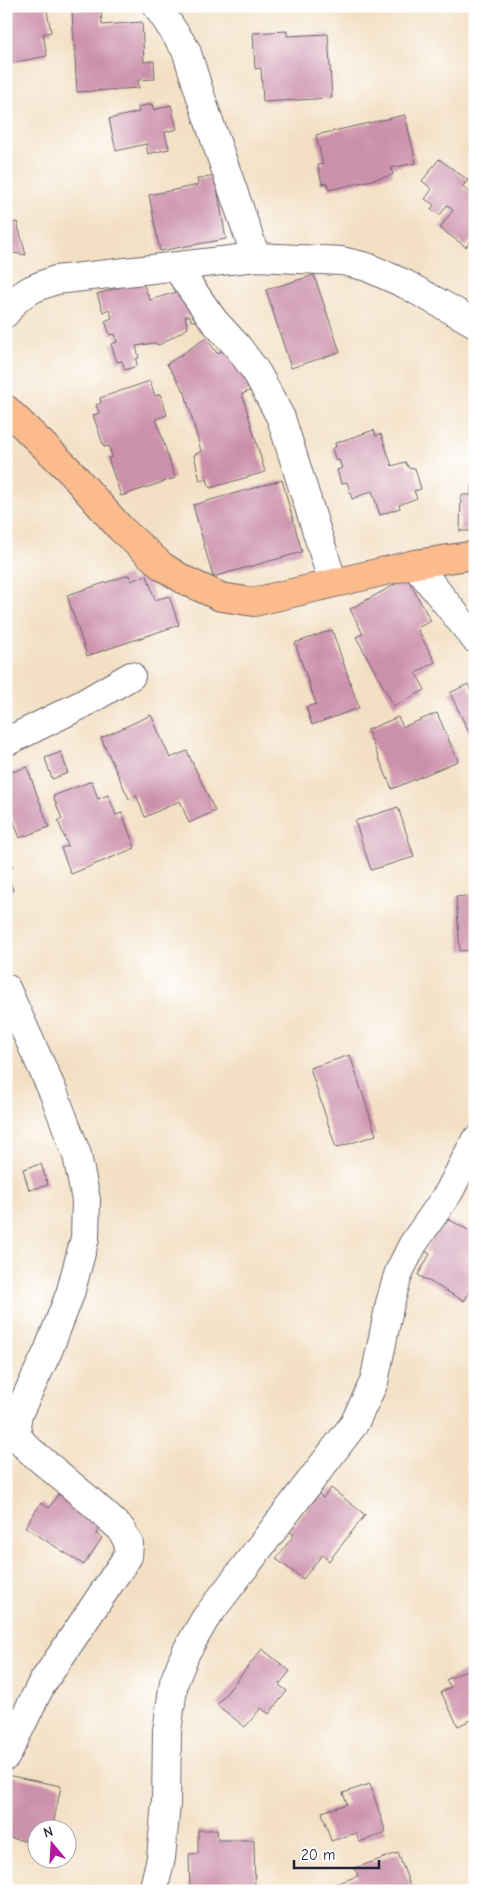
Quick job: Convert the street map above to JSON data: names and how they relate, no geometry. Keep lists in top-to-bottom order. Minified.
{"scale_bar":"20 m","north":"top"}
